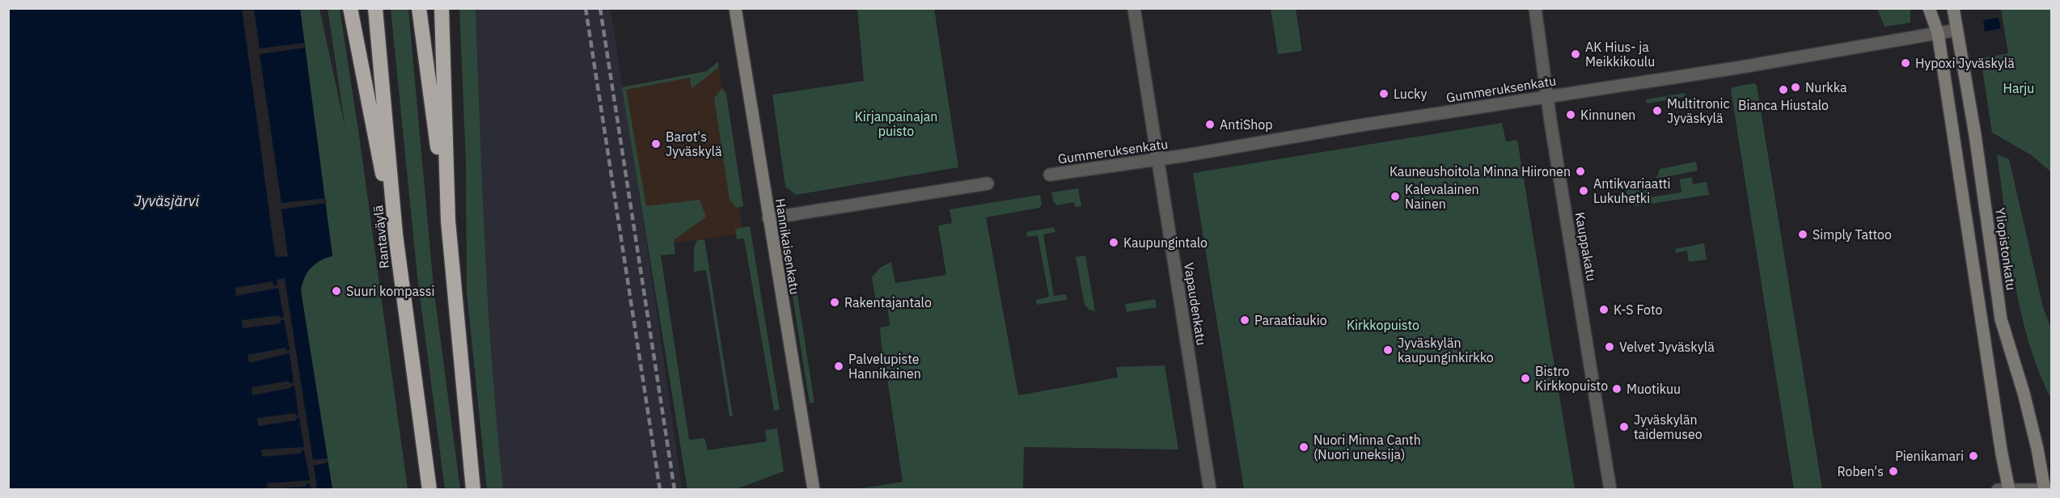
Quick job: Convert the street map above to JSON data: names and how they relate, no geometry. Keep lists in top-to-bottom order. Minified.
{"streets":{"highway":["Rantaväylä"],"main road":["Hannikaisenkatu","Yliopistonkatu"],"street":["Gummeruksenkatu","Kauppakatu","Vapaudenkatu"]},"crossings":[["Gummeruksenkatu","Kauppakatu"],["Gummeruksenkatu","Yliopistonkatu"],["Gummeruksenkatu","Vapaudenkatu"]],"water":["Jyväsjärvi"],"parks":["Harju","Kirjanpainajan puisto","Kirkkopuisto"],"places":["AK Hius- ja Meikkikoulu","Hypoxi Jyväskylä","Nurkka","Bianca Hiustalo","Lucky","Multitronic Jyväskylä","Kinnunen","AntiShop","Barot's Jyväskylä","Kauneushoitola Minna Hiironen","Antikvariaatti Lukuhetki","Kalevalainen Nainen","Simply Tattoo","Kaupungintalo","Suuri kompassi","Rakentajantalo","K-S Foto","Paraatiaukio","Velvet Jyväskylä","Jyväskylän kaupunginkirkko","Palvelupiste Hannikainen","Bistro Kirkkopuisto","Muotikuu","Jyväskylän taidemuseo","Nuori Minna Canth (Nuori uneksija)","Pienikamari","Roben's"]}
